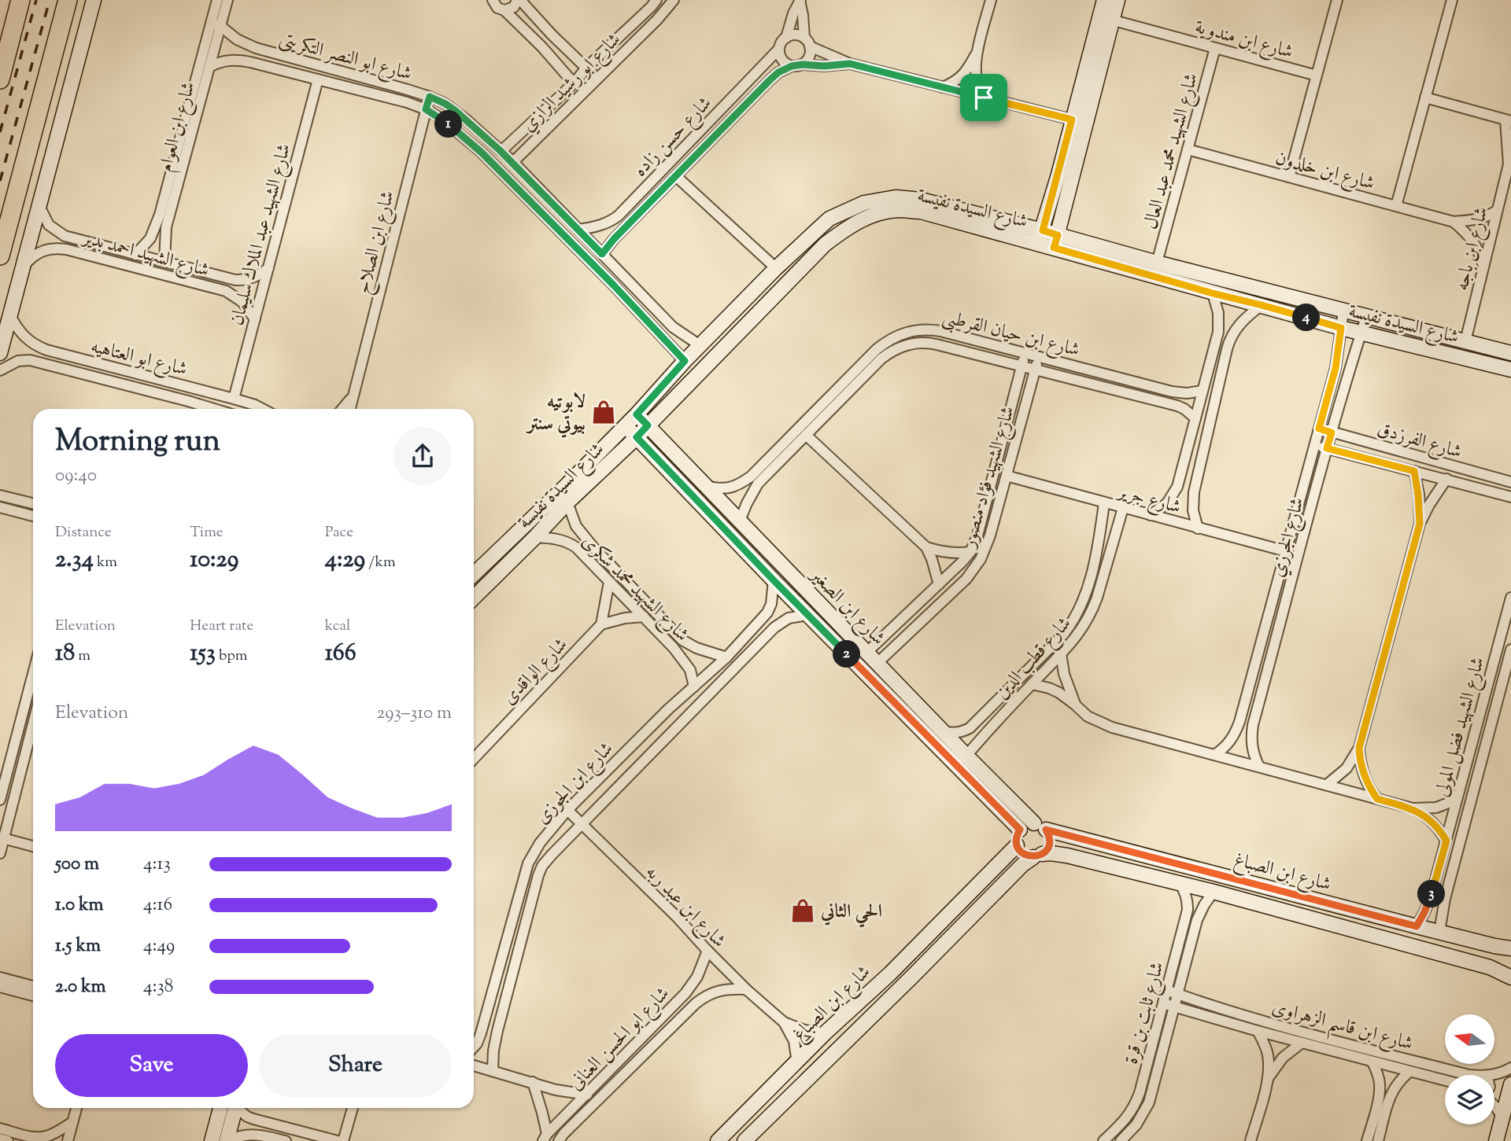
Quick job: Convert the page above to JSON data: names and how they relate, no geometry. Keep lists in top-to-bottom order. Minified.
{"streets":{"street":["شارع ابن مندوية","شارع ابو النصر التكريتى","شارع ابو رشيد الرازي","شارع ابن العوام","شارع حسن زاده","شارع الشهيد محمد عبد العال","شارع ابن خلدون","شارع السيدة نفيسة","شارع الشهيد عبد الملاك سليمان","شارع ابن الصلاح","شارع ابن باجه","شارع الشهيد احمد بدير","شارع ابن حيان القرطبى","شارع ابو العتاهيه","شارع الفرزدق","شارع الشهيد فؤاد منصور","شارع جرير","شارع الجرزي","شارع الشهيد محمد شكرى","شارع ابن الصغير","شارع قطب الدين","شارع الواقدى","شارع الشهيد فضل المولى","شارع ابن الجوزى","شارع ابن الصباغ","شارع ابن عبد ربه","شارع ثابت بن قرة","شارع ابن قاسم الزهراوى","شارع ابو الحسن العنانى"]},"crossings":[["شارع ابن مندوية","شارع الشهيد محمد عبد العال"],["شارع ابو النصر التكريتى","شارع ابو رشيد الرازي"],["شارع ابو النصر التكريتى","شارع ابن العوام"],["شارع ابو النصر التكريتى","شارع حسن زاده"],["شارع ابو النصر التكريتى","شارع السيدة نفيسة"],["شارع ابو النصر التكريتى","شارع الشهيد عبد الملاك سليمان"],["شارع ابو النصر التكريتى","شارع ابن الصلاح"],["شارع ابن العوام","شارع الشهيد احمد بدير"],["شارع الشهيد محمد عبد العال","شارع ابن خلدون"],["شارع الشهيد محمد عبد العال","شارع السيدة نفيسة"],["شارع ابن خلدون","شارع ابن باجه"],["شارع السيدة نفيسة","شارع ابن باجه"],["شارع السيدة نفيسة","شارع الجرزي"],["شارع السيدة نفيسة","شارع الشهيد محمد شكرى"],["شارع السيدة نفيسة","شارع ابن الصغير"],["شارع الشهيد عبد الملاك سليمان","شارع الشهيد احمد بدير"],["شارع الشهيد عبد الملاك سليمان","شارع ابو العتاهيه"],["شارع ابن حيان القرطبى","شارع الشهيد فؤاد منصور"],["شارع ابن حيان القرطبى","شارع ابن الصغير"],["شارع الفرزدق","شارع الجرزي"],["شارع الشهيد فؤاد منصور","شارع جرير"],["شارع الشهيد فؤاد منصور","شارع ابن الصغير"],["شارع جرير","شارع الجرزي"],["شارع جرير","شارع قطب الدين"],["شارع الشهيد محمد شكرى","شارع ابن الجوزى"],["شارع ابن الصغير","شارع قطب الدين"],["شارع ابن الصغير","شارع ابن الجوزى"],["شارع ابن الصغير","شارع ابن الصباغ"],["شارع الشهيد فضل المولى","شارع ابن الصباغ"],["شارع ابن الجوزى","شارع ابن عبد ربه"],["شارع ابن الصباغ","شارع ابن عبد ربه"],["شارع ابن الصباغ","شارع ثابت بن قرة"],["شارع ابن عبد ربه","شارع ابو الحسن العنانى"],["شارع ثابت بن قرة","شارع ابن قاسم الزهراوى"]],"places":{"shop":["لابوتيه بيوتي سنتر","الحي الثاني"]},"north":"left","page":{"pins":["1","4","2","3"],"heading":["Morning run","09:40"],"stats":[["Distance","2.34 km"],["Time","10:29"],["Pace","4:29 /km"],["Elevation","18 m"],["Heart rate","153 bpm"],["kcal","166"]],"chart":["Elevation","293–310 m"],"list":[{"name":"500 m","note":"4:13"},{"name":"1.0 km","note":"4:16"},{"name":"1.5 km","note":"4:49"},{"name":"2.0 km","note":"4:38"}],"buttons":["Save","Share"]}}
